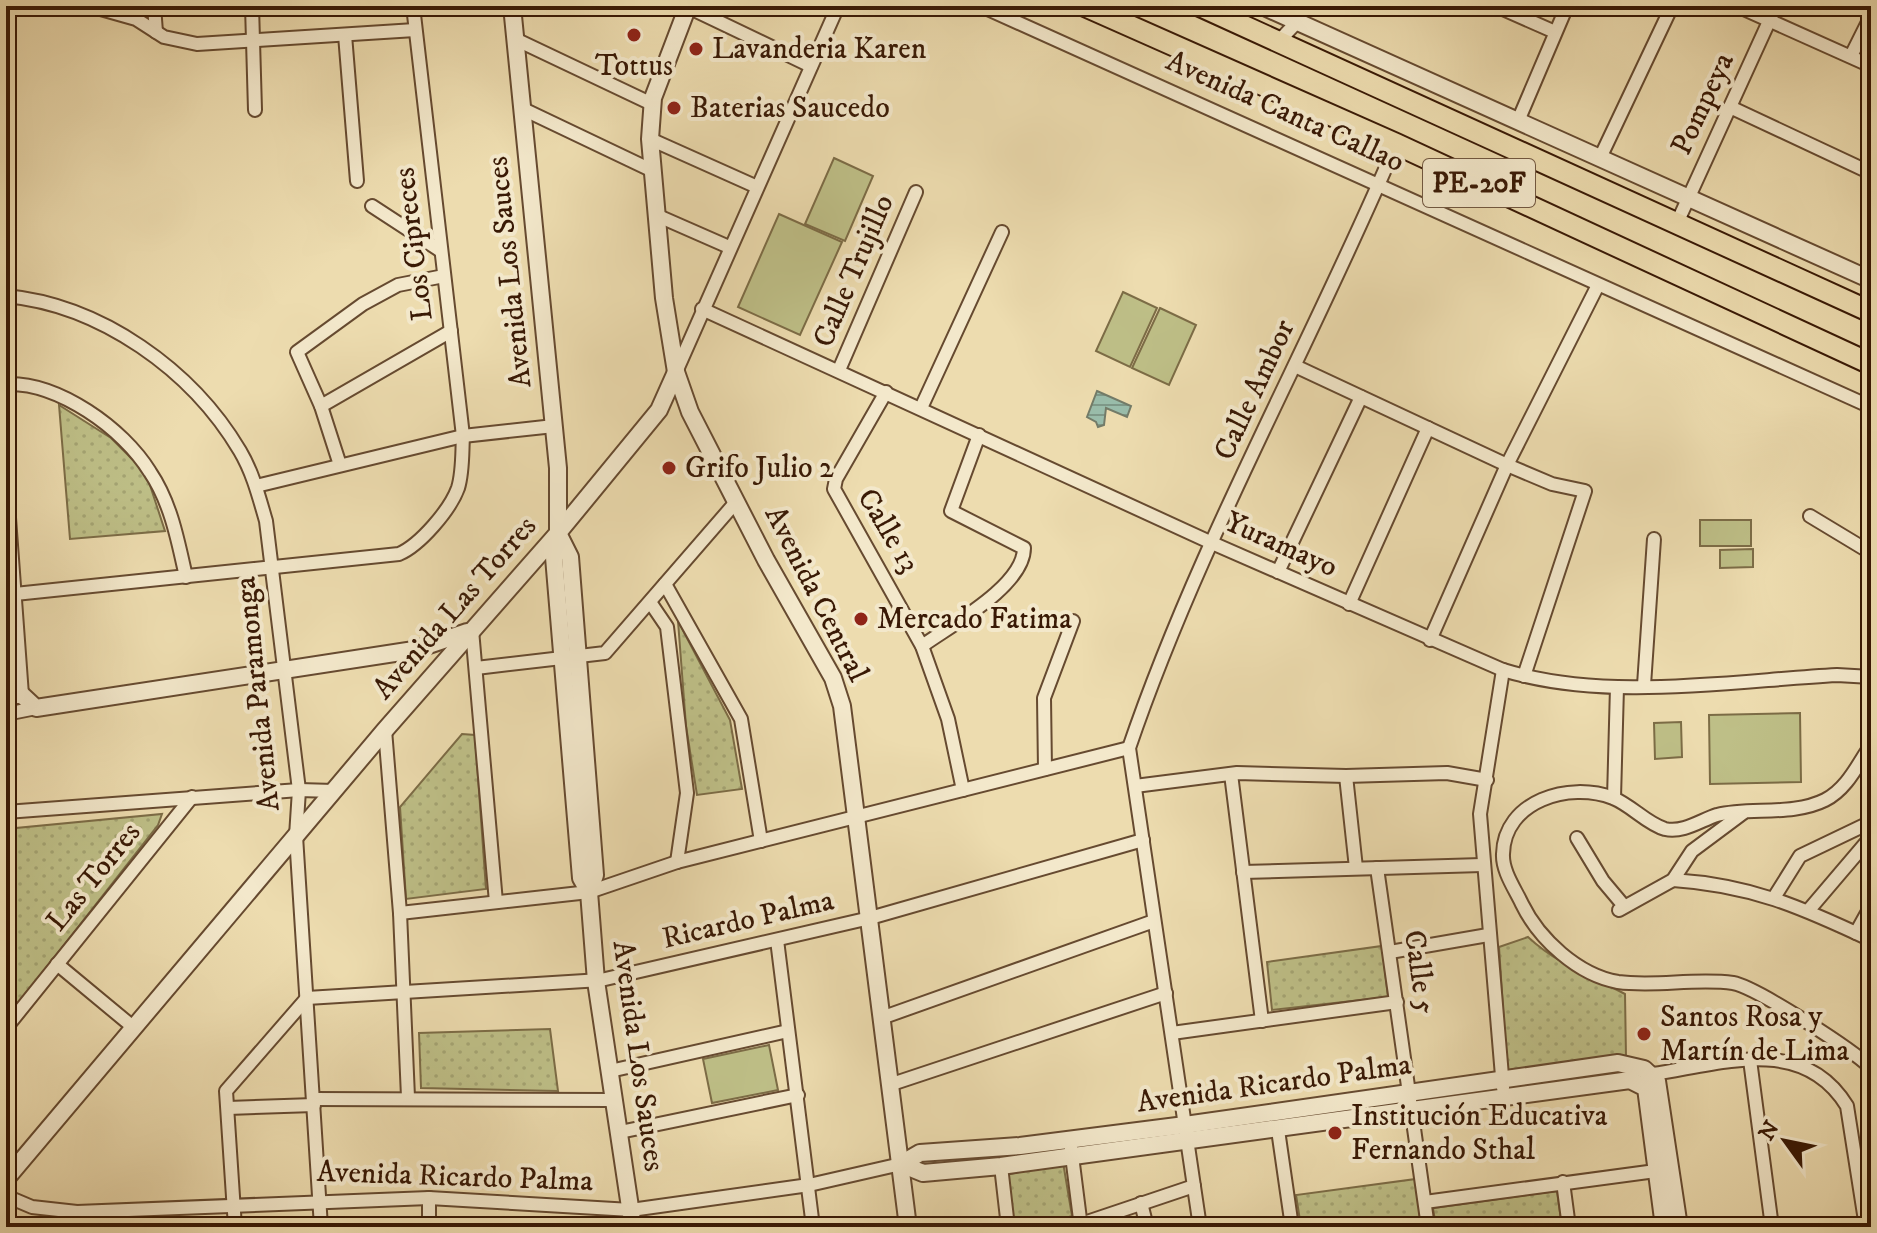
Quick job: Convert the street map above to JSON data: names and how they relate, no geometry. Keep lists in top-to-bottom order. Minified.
{"streets":{"main road":["Avenida Canta Callao","PE-20F"],"street":["Pompeya","Los Cipreces","Calle Trujillo","Avenida Los Sauces","Calle Ambor","Calle 13","Yuramayo","Avenida Central","Avenida Las Torres","Avenida Paramonga","Las Torres","Ricardo Palma","Calle 5","Avenida Ricardo Palma"]},"crossings":[["Pompeya","Avenida Canta Callao"],["Avenida Canta Callao","Calle Ambor"],["Los Cipreces","Avenida Paramonga"],["Calle Trujillo","Yuramayo"],["Avenida Los Sauces","Avenida Las Torres"],["Avenida Los Sauces","Ricardo Palma"],["Avenida Los Sauces","Avenida Ricardo Palma"],["Calle Ambor","Yuramayo"],["Calle 13","Yuramayo"],["Yuramayo","Avenida Las Torres"],["Avenida Central","Avenida Las Torres"],["Avenida Central","Ricardo Palma"],["Avenida Central","Avenida Ricardo Palma"],["Avenida Las Torres","Avenida Paramonga"],["Avenida Paramonga","Ricardo Palma"],["Avenida Paramonga","Avenida Ricardo Palma"],["Calle 5","Avenida Ricardo Palma"]],"places":["Tottus","Lavanderia Karen","Baterias Saucedo","Grifo Julio 2","Mercado Fatima","Santos Rosa y Martín de Lima","Institución Educativa Fernando Sthal"],"north":"top left"}
